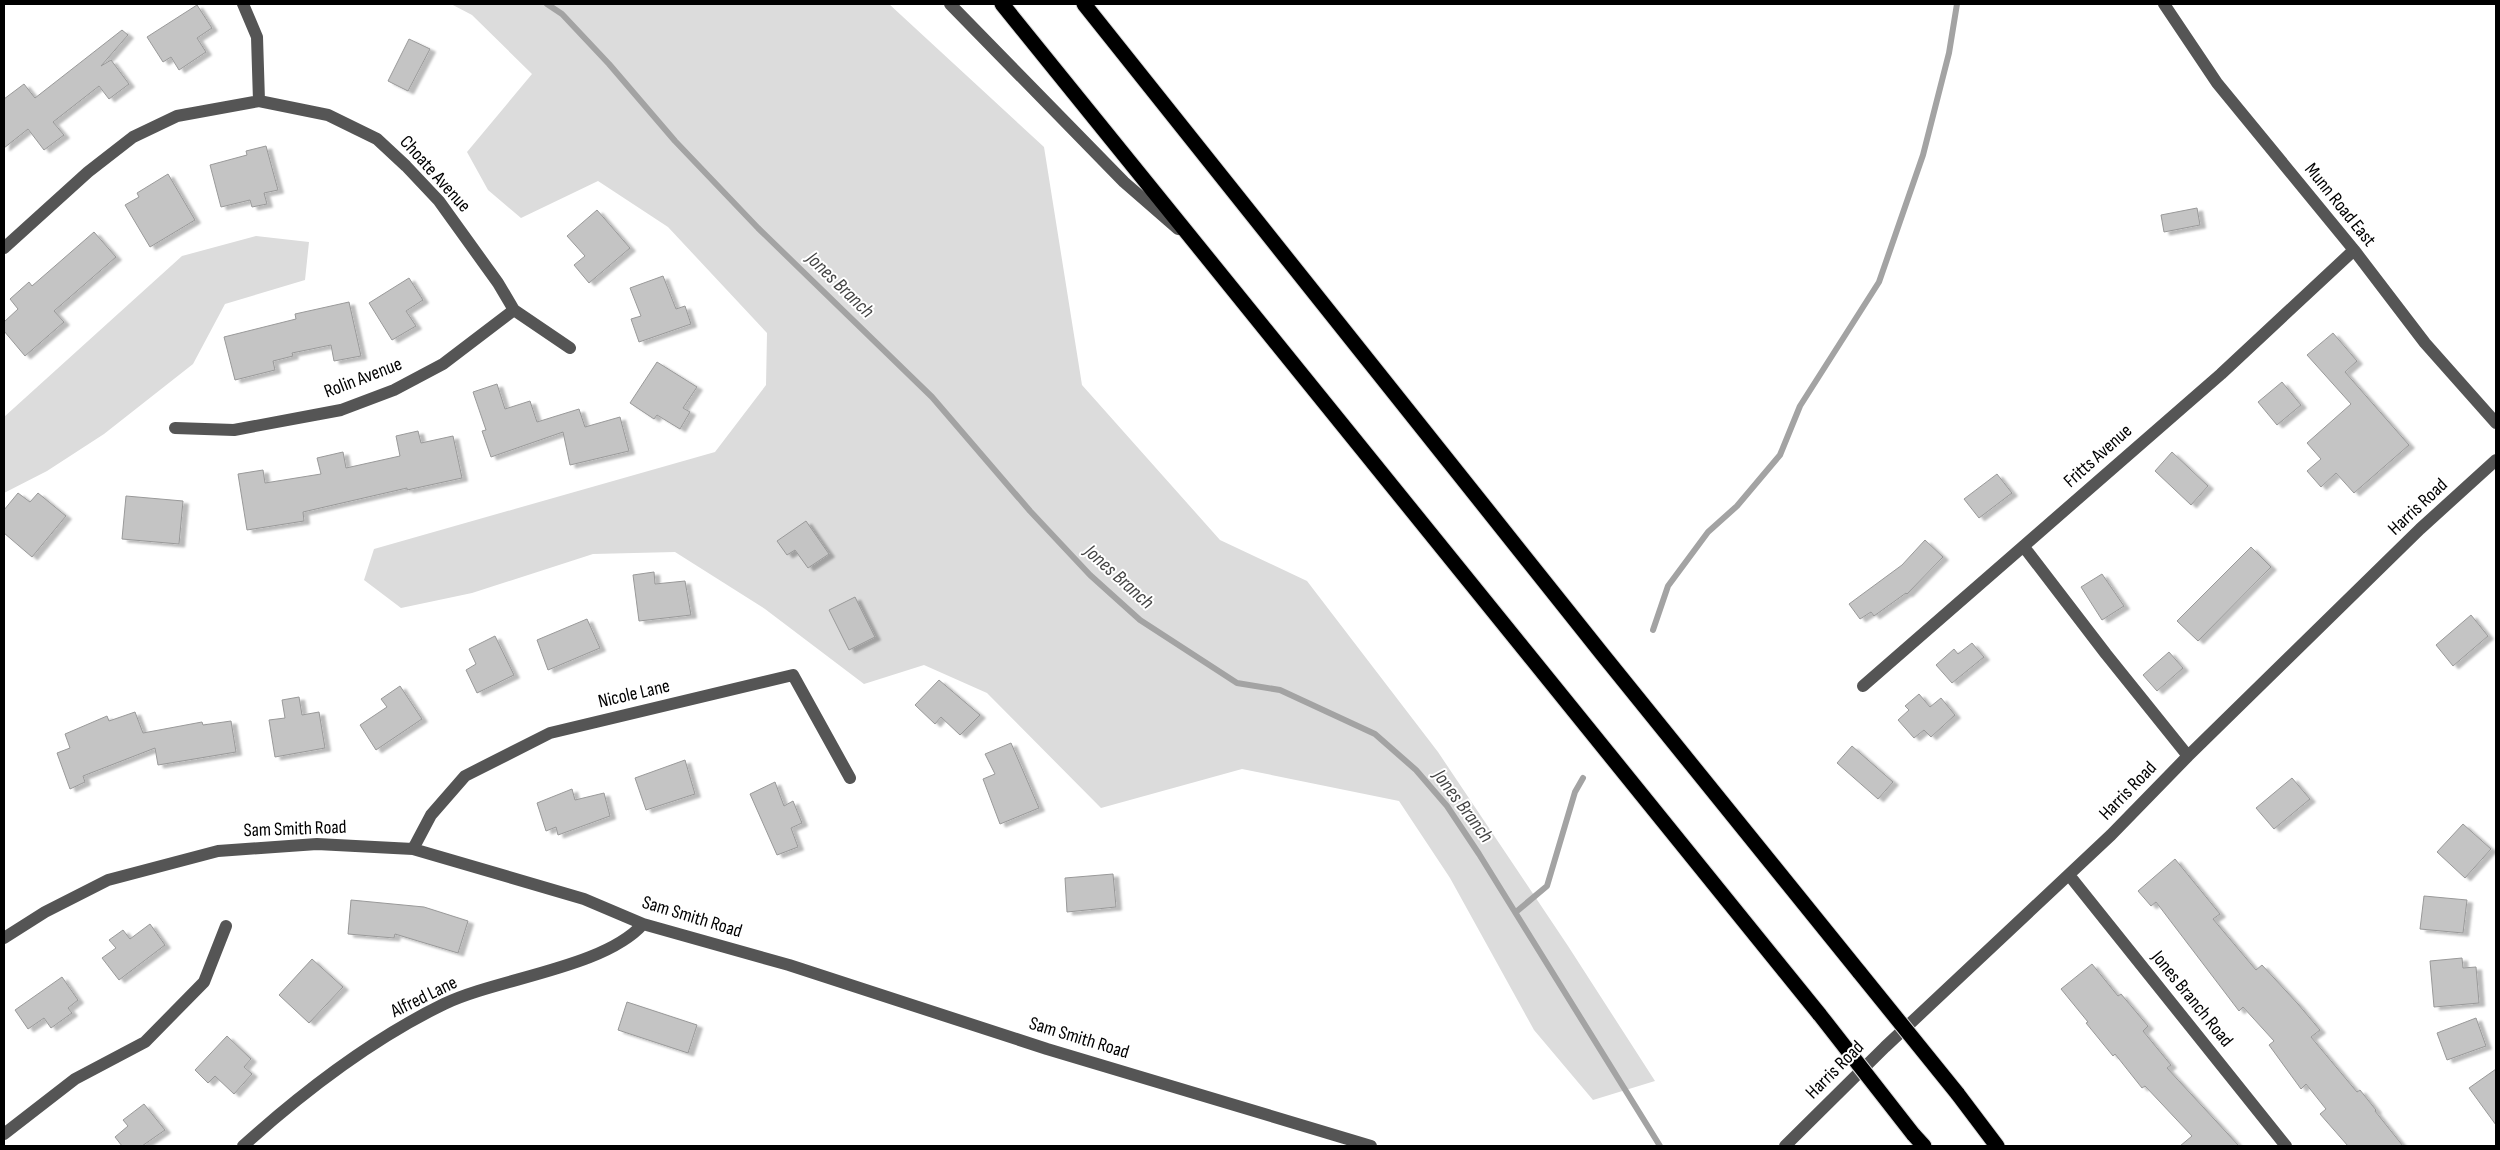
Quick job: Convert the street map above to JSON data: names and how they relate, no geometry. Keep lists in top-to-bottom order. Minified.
{"streets":{"street":["Choate Avenue","Munn Road East","Rolin Avenue","Fritts Avenue","Harris Road","Nicole Lane","Sam Smith Road","Alfred Lane","Jones Branch Road"]},"crossings":[["Choate Avenue","Rolin Avenue"],["Munn Road East","Fritts Avenue"],["Harris Road","Jones Branch Road"],["Nicole Lane","Sam Smith Road"],["Sam Smith Road","Alfred Lane"]],"water":["Jones Branch"]}
